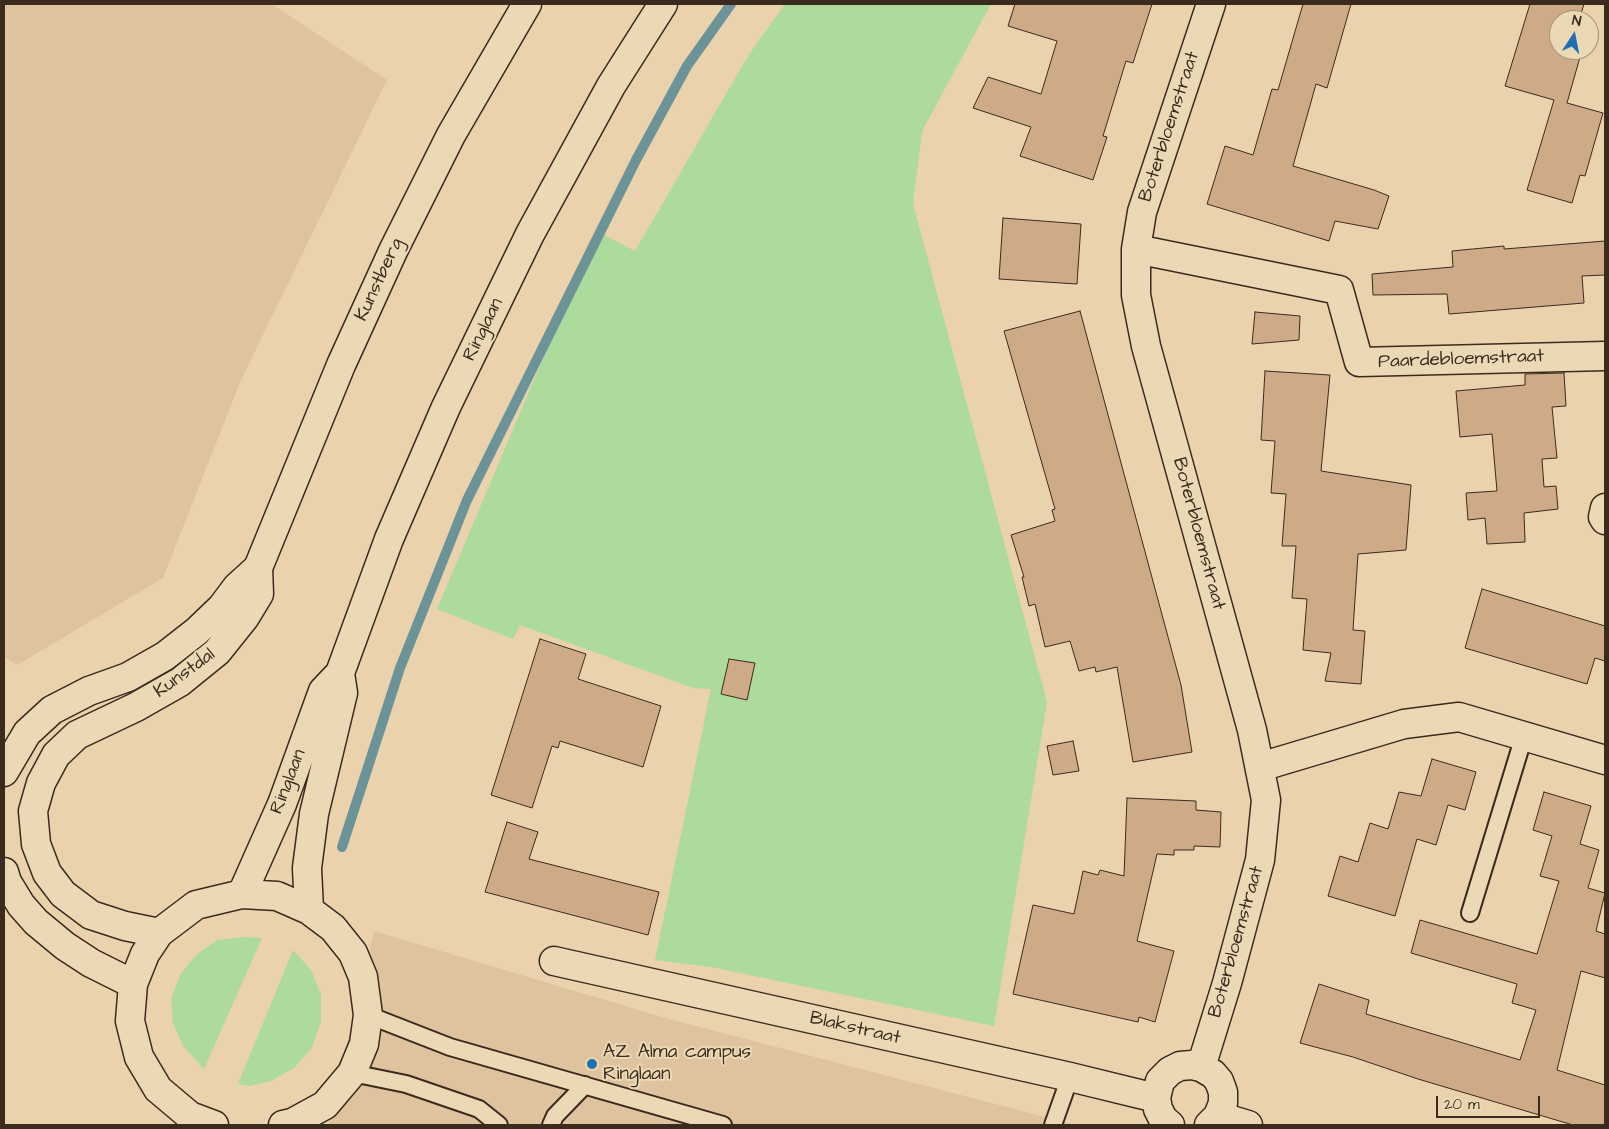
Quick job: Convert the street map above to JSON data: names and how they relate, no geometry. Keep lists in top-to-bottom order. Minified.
{"streets":{"street":["Boterbloemstraat","Kunstberg","Ringlaan","Paardebloemstraat","Kunstdal","Blakstraat"]},"crossings":[["Boterbloemstraat","Paardebloemstraat"],["Kunstberg","Kunstdal"]],"places":["AZ Alma campus Ringlaan"],"scale_bar":"20 m","north":"top"}
